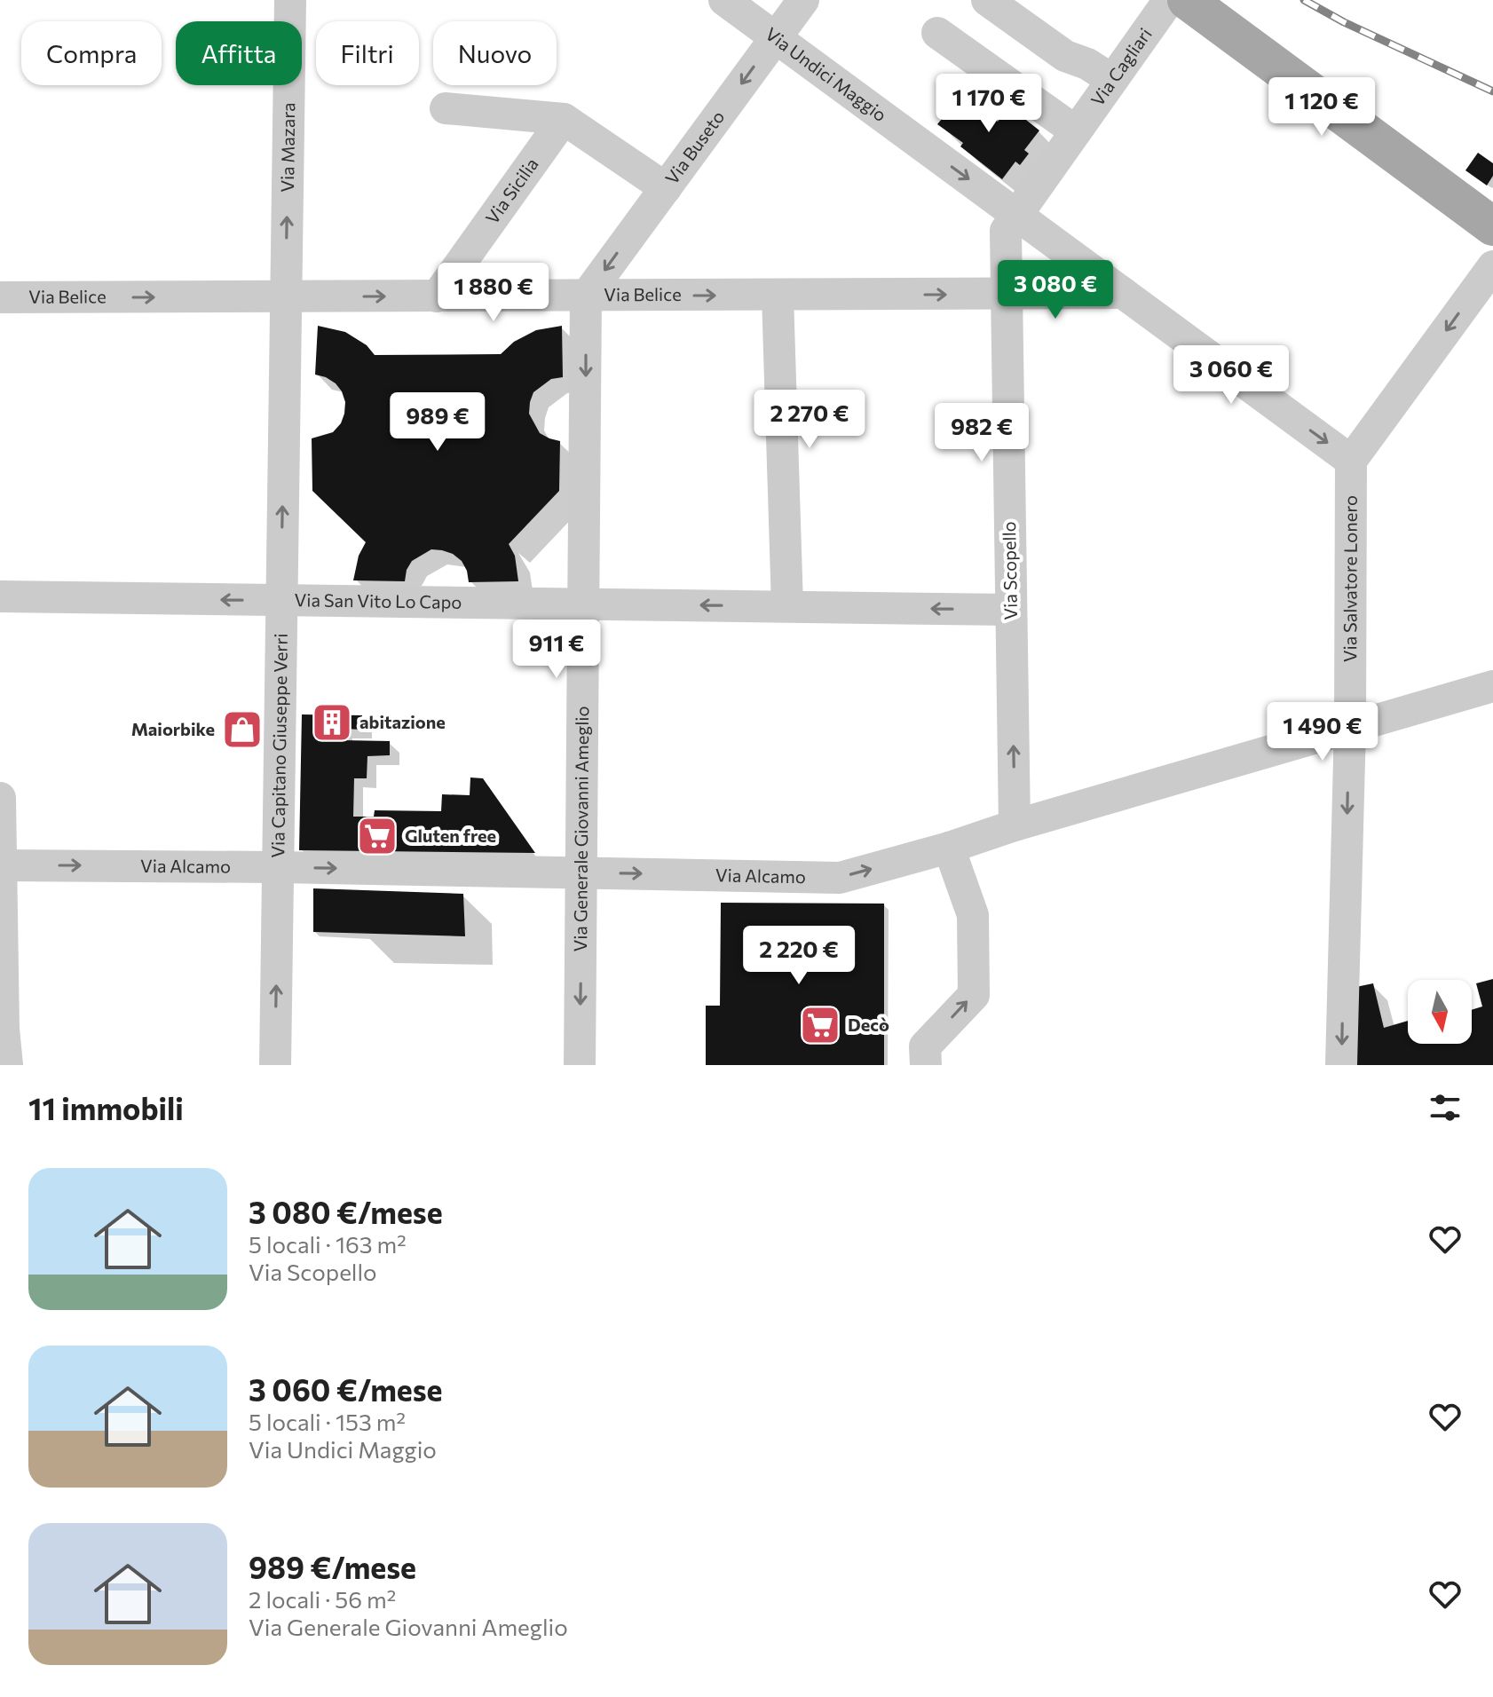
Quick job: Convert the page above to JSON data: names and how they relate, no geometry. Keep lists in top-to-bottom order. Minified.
{"streets":{"street":["Via Cagliari","Via Undici Maggio","Via Mazara","Via Buseto","Via Sicilia","Via Belice","Via Scopello","Via Salvatore Lonero","Via San Vito Lo Capo","Via Capitano Giuseppe Verri","Via Generale Giovanni Ameglio","Via Alcamo"]},"crossings":[["Via Cagliari","Via Undici Maggio"],["Via Cagliari","Via Scopello"],["Via Undici Maggio","Via Buseto"],["Via Undici Maggio","Via Belice"],["Via Undici Maggio","Via Scopello"],["Via Mazara","Via Belice"],["Via Mazara","Via Capitano Giuseppe Verri"],["Via Buseto","Via Belice"],["Via Buseto","Via Generale Giovanni Ameglio"],["Via Sicilia","Via Belice"],["Via Belice","Via Scopello"],["Via Belice","Via Capitano Giuseppe Verri"],["Via Belice","Via Generale Giovanni Ameglio"],["Via Scopello","Via San Vito Lo Capo"],["Via Scopello","Via Alcamo"],["Via Salvatore Lonero","Via Alcamo"],["Via San Vito Lo Capo","Via Capitano Giuseppe Verri"],["Via San Vito Lo Capo","Via Generale Giovanni Ameglio"],["Via Capitano Giuseppe Verri","Via Alcamo"],["Via Generale Giovanni Ameglio","Via Alcamo"]],"one_way":["Via Mazara","Via Buseto","Via Belice","Via Salvatore Lonero","Via San Vito Lo Capo","Via Alcamo"],"places":{"building":["abitazione"],"shop":["Maiorbike"],"supermarket":["Gluten free","Decò"]},"north":"bottom","page":{"chip":["Compra","Affitta","Filtri","Nuovo"],"price":["1 170 €","1 120 €","3 080 €","1 880 €","3 060 €","2 270 €","989 €","982 €","911 €","1 490 €","2 220 €"],"heading":"11 immobili","list":[{"name":"3 080 €/mese","note":"5 locali · 163 m² · Via Scopello"},{"name":"3 060 €/mese","note":"5 locali · 153 m² · Via Undici Maggio"},{"name":"989 €/mese","note":"2 locali · 56 m² · Via Generale Giovanni Ameglio"}]}}
